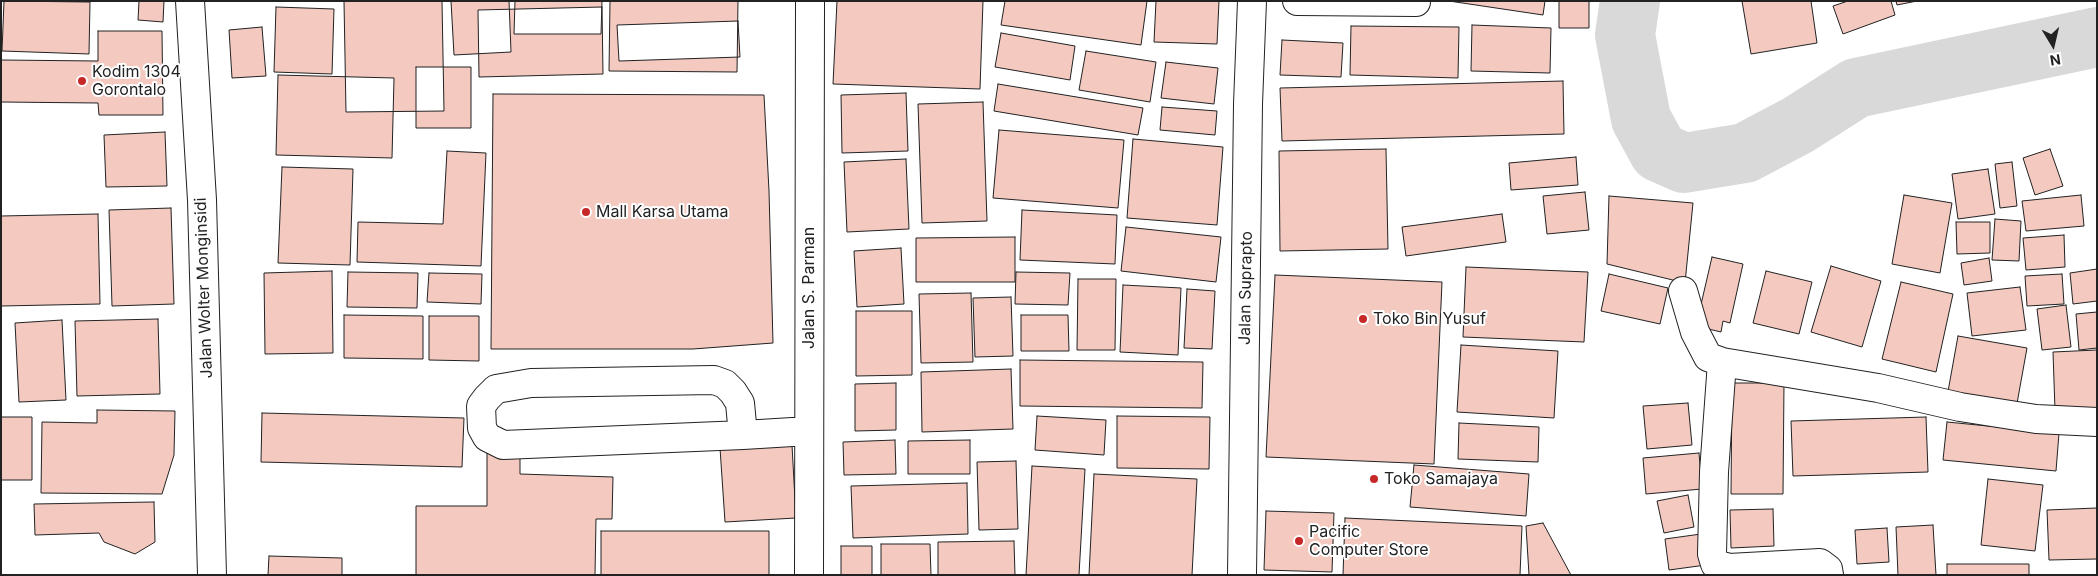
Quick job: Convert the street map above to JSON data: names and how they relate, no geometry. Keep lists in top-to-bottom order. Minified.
{"streets":{"street":["Jalan Wolter Monginsidi","Jalan S. Parman","Jalan Suprapto"]},"places":["Kodim 1304 Gorontalo","Mall Karsa Utama","Toko Bin Yusuf","Toko Samajaya","Pacific Computer Store"],"north":"bottom"}
